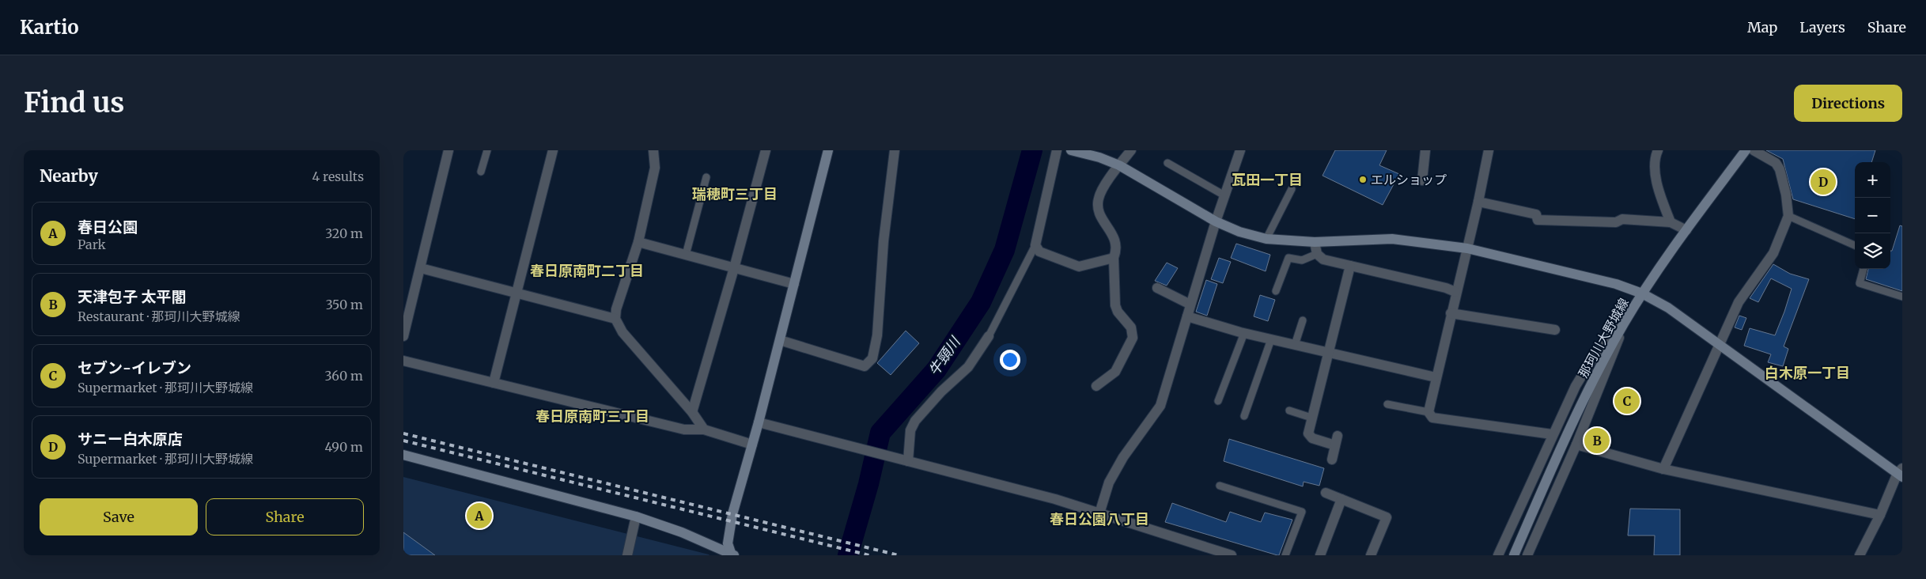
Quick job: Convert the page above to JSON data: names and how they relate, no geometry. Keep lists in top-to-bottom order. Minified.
{"streets":{"street":["那珂川大野城線"]},"districts":["瓦田一丁目","瑞穂町三丁目","春日原南町二丁目","白木原一丁目","春日原南町三丁目","春日公園八丁目"],"water":["牛頸川"],"places":["エルショップ"],"page":{"header":"Kartio","nav":["Map","Layers","Share"],"buttons":["Directions",["Save","Share"]],"title":"Find us","heading":["Nearby","4 results"],"map_buttons":["+","−"],"pins":["D","C","B","A"],"list":[{"mark":"A","name":"春日公園","note":"Park","value":"320 m"},{"mark":"B","name":"天津包子 太平閣","note":"Restaurant · 那珂川大野城線","value":"350 m"},{"mark":"C","name":"セブン-イレブン","note":"Supermarket · 那珂川大野城線","value":"360 m"},{"mark":"D","name":"サニー白木原店","note":"Supermarket · 那珂川大野城線","value":"490 m"}]}}
